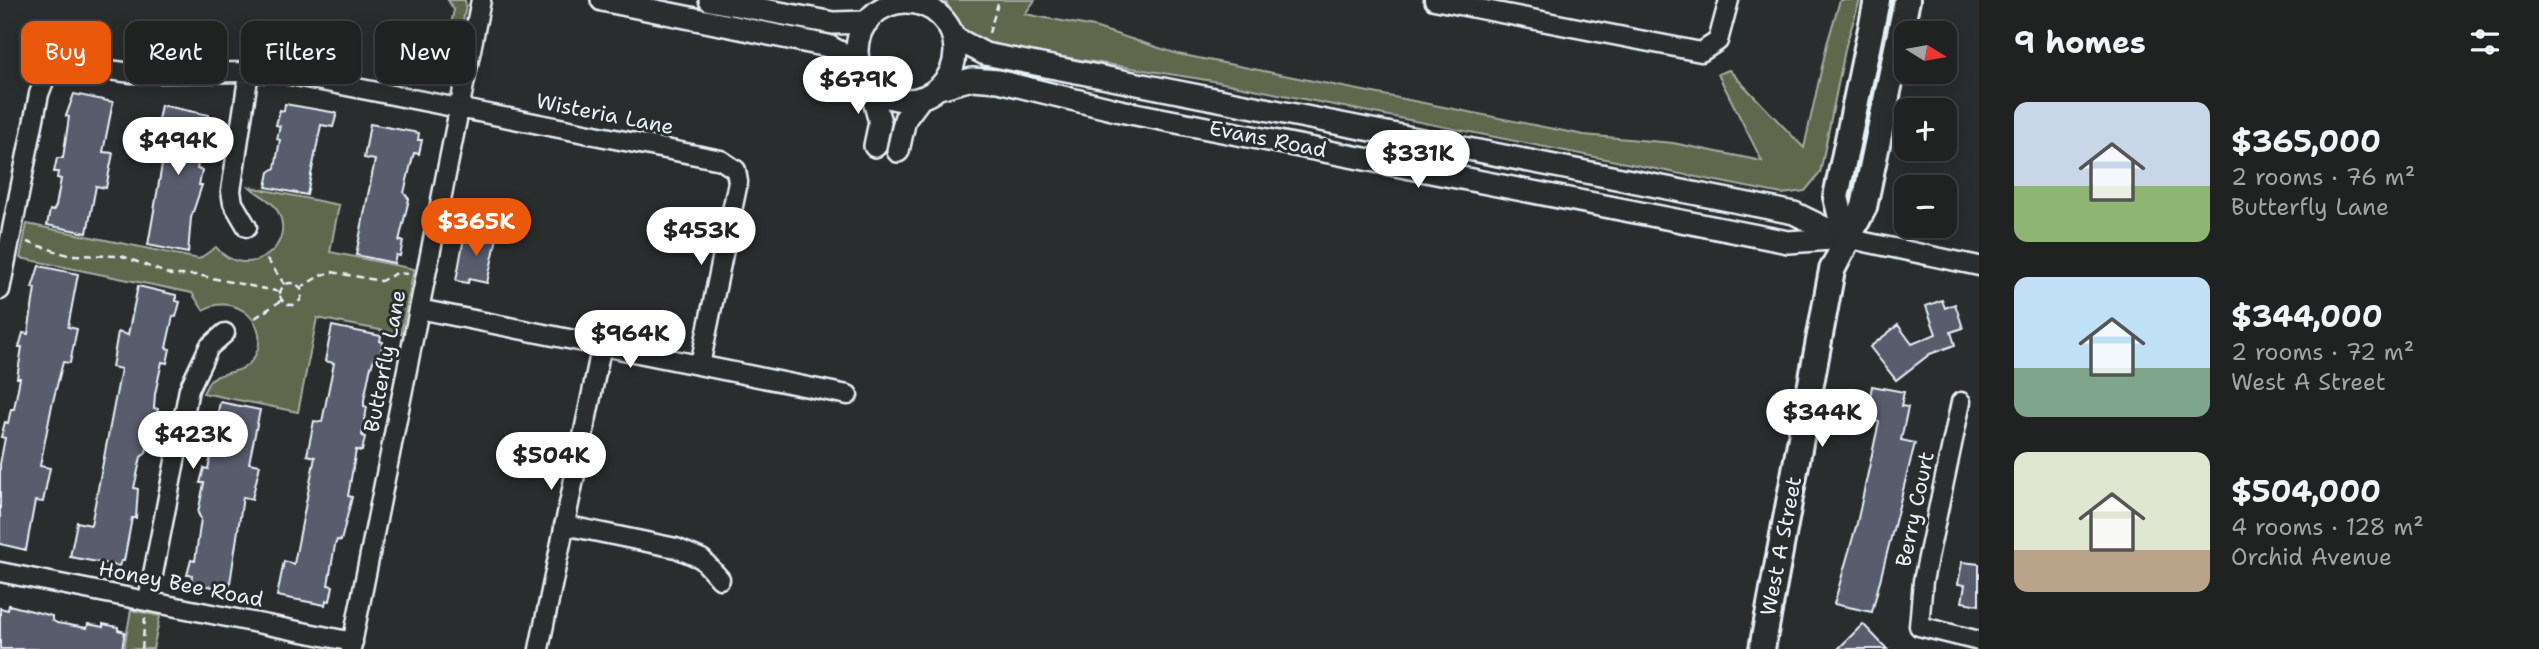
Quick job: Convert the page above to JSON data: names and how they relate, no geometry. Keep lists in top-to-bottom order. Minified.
{"streets":{"main road":["West A Street"],"street":["Wisteria Lane","Evans Road","Butterfly Lane","Berry Court","Honey Bee Road"]},"crossings":[["Wisteria Lane","Butterfly Lane"],["Evans Road","West A Street"],["Butterfly Lane","Honey Bee Road"]],"north":"right","page":{"heading":"9 homes","map_buttons":["+","−"],"chip":["Buy","Rent","Filters","New"],"price":["$679K","$494K","$331K","$365K","$453K","$964K","$344K","$423K","$504K"],"list":[{"name":"$365,000","note":"2 rooms · 76 m² · Butterfly Lane"},{"name":"$344,000","note":"2 rooms · 72 m² · West A Street"},{"name":"$504,000","note":"4 rooms · 128 m² · Orchid Avenue"}]}}
